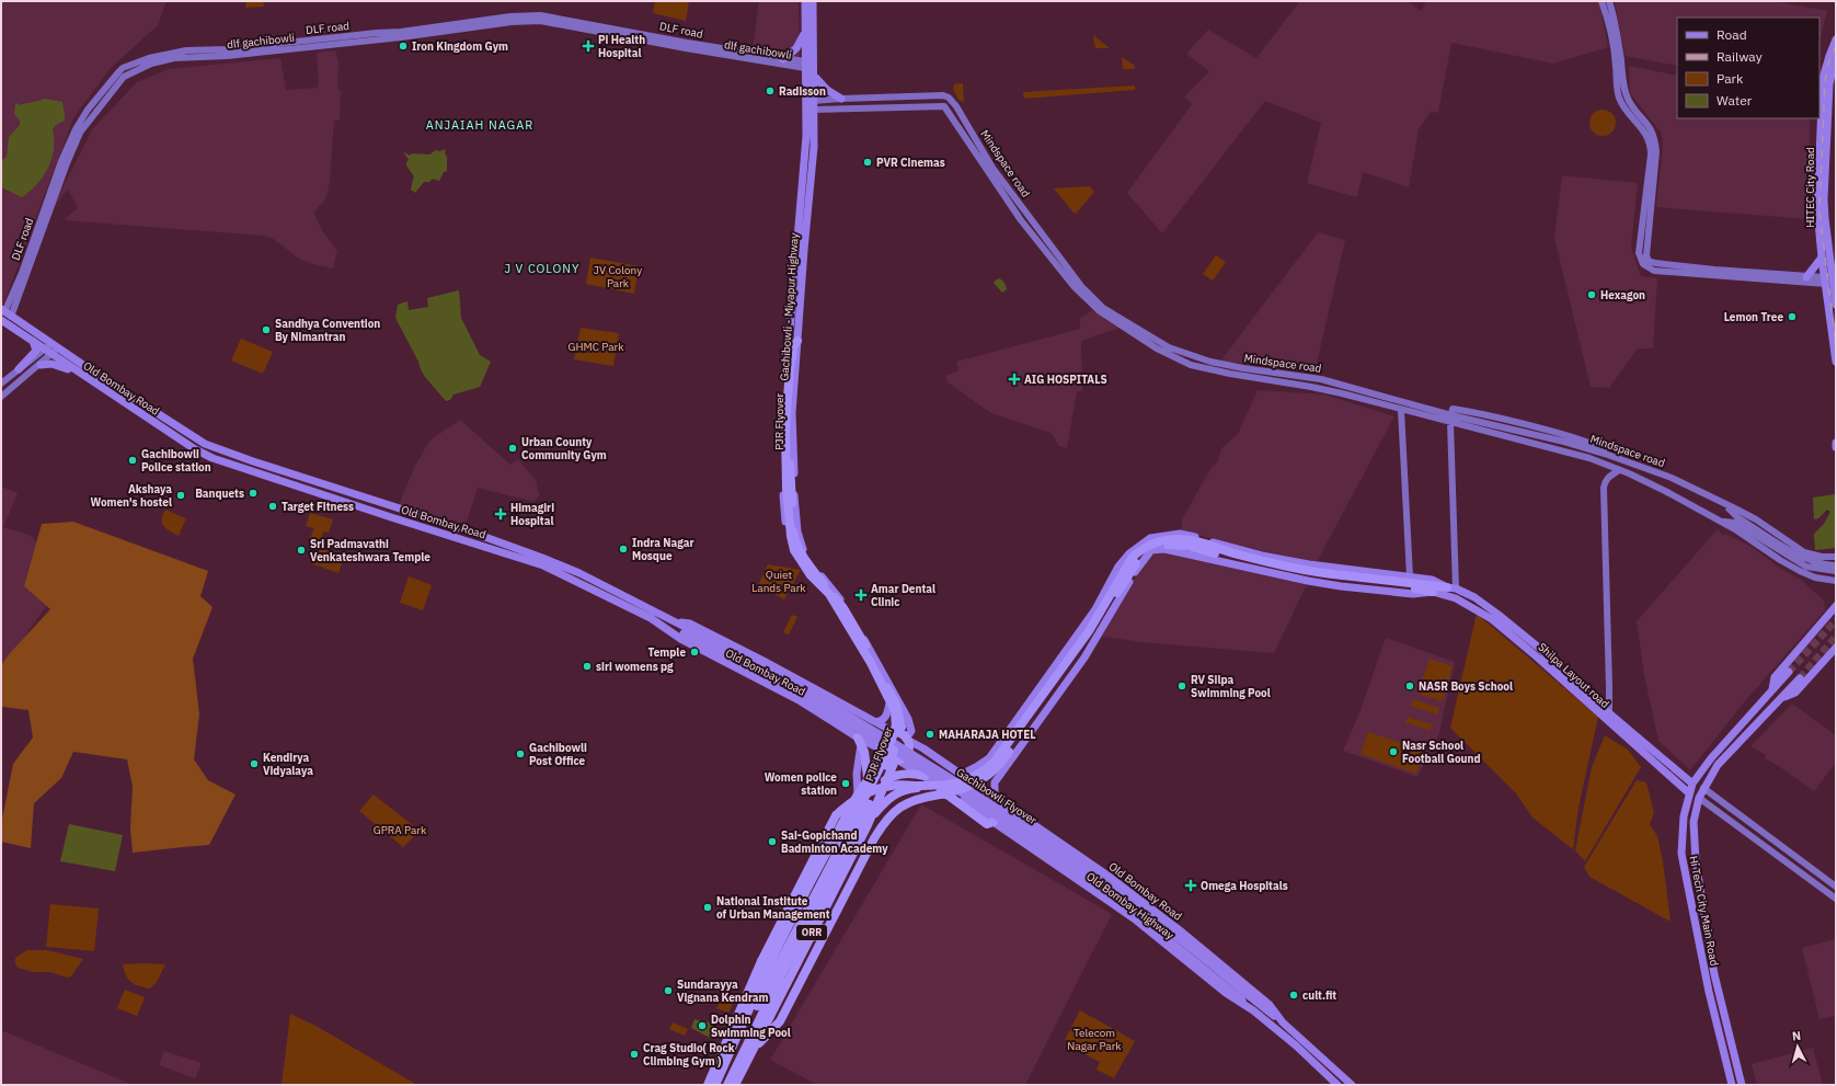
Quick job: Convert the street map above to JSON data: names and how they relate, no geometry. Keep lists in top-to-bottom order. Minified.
{"streets":{"highway":["PJR Flyover","ORR"],"main road":["DLF road","dlf gachibowli","Mindspace road","HITEC City Road","Gachibowli - Miyapur Highway","Old Bombay Road","Shilpa Layout road","Gachibowli Flyover","Old Bombay Highway","Hi Tech City Main Road"]},"crossings":[["DLF road","dlf gachibowli"],["DLF road","Gachibowli - Miyapur Highway"],["DLF road","Old Bombay Road"],["dlf gachibowli","Gachibowli - Miyapur Highway"],["dlf gachibowli","Old Bombay Road"],["Mindspace road","Gachibowli - Miyapur Highway"],["Gachibowli - Miyapur Highway","Old Bombay Road"],["Gachibowli - Miyapur Highway","PJR Flyover"],["Gachibowli - Miyapur Highway","Old Bombay Highway"],["Gachibowli - Miyapur Highway","ORR"],["Old Bombay Road","Shilpa Layout road"],["Old Bombay Road","Gachibowli Flyover"],["Old Bombay Road","Old Bombay Highway"],["Old Bombay Road","ORR"],["Shilpa Layout road","Hi Tech City Main Road"],["Gachibowli Flyover","Old Bombay Highway"],["Old Bombay Highway","ORR"]],"districts":["ANJAIAH NAGAR","J V COLONY"],"parks":["JV Colony Park","GHMC Park","Quiet Lands Park","GPRA Park","Telecom Nagar Park"],"places":{"other":["Iron Kingdom Gym","Radisson","PVR Cinemas","Hexagon","Lemon Tree","Sandhya Convention By Nimantran","Urban County Community Gym","Gachibowli Police station","Banquets","Akshaya Women's hostel","Target Fitness","Indra Nagar Mosque","Sri Padmavathi Venkateshwara Temple","Temple","siri womens pg","RV Silpa Swimming Pool","NASR Boys School","MAHARAJA HOTEL","Nasr School Football Gound","Gachibowli Post Office","Kendirya Vidyalaya","Women police station","Sai-Gopichand Badminton Academy","National Institute of Urban Management","Sundarayya Vignana Kendram","cult.fit","Dolphin Swimming Pool","Crag Studio( Rock Climbing Gym )"],"health":["Pi Health Hospital","AIG HOSPITALS","Himagiri Hospital","Amar Dental Clinic","Omega Hospitals"]},"legend":["Road","Railway","Park","Water"],"north":"top"}
